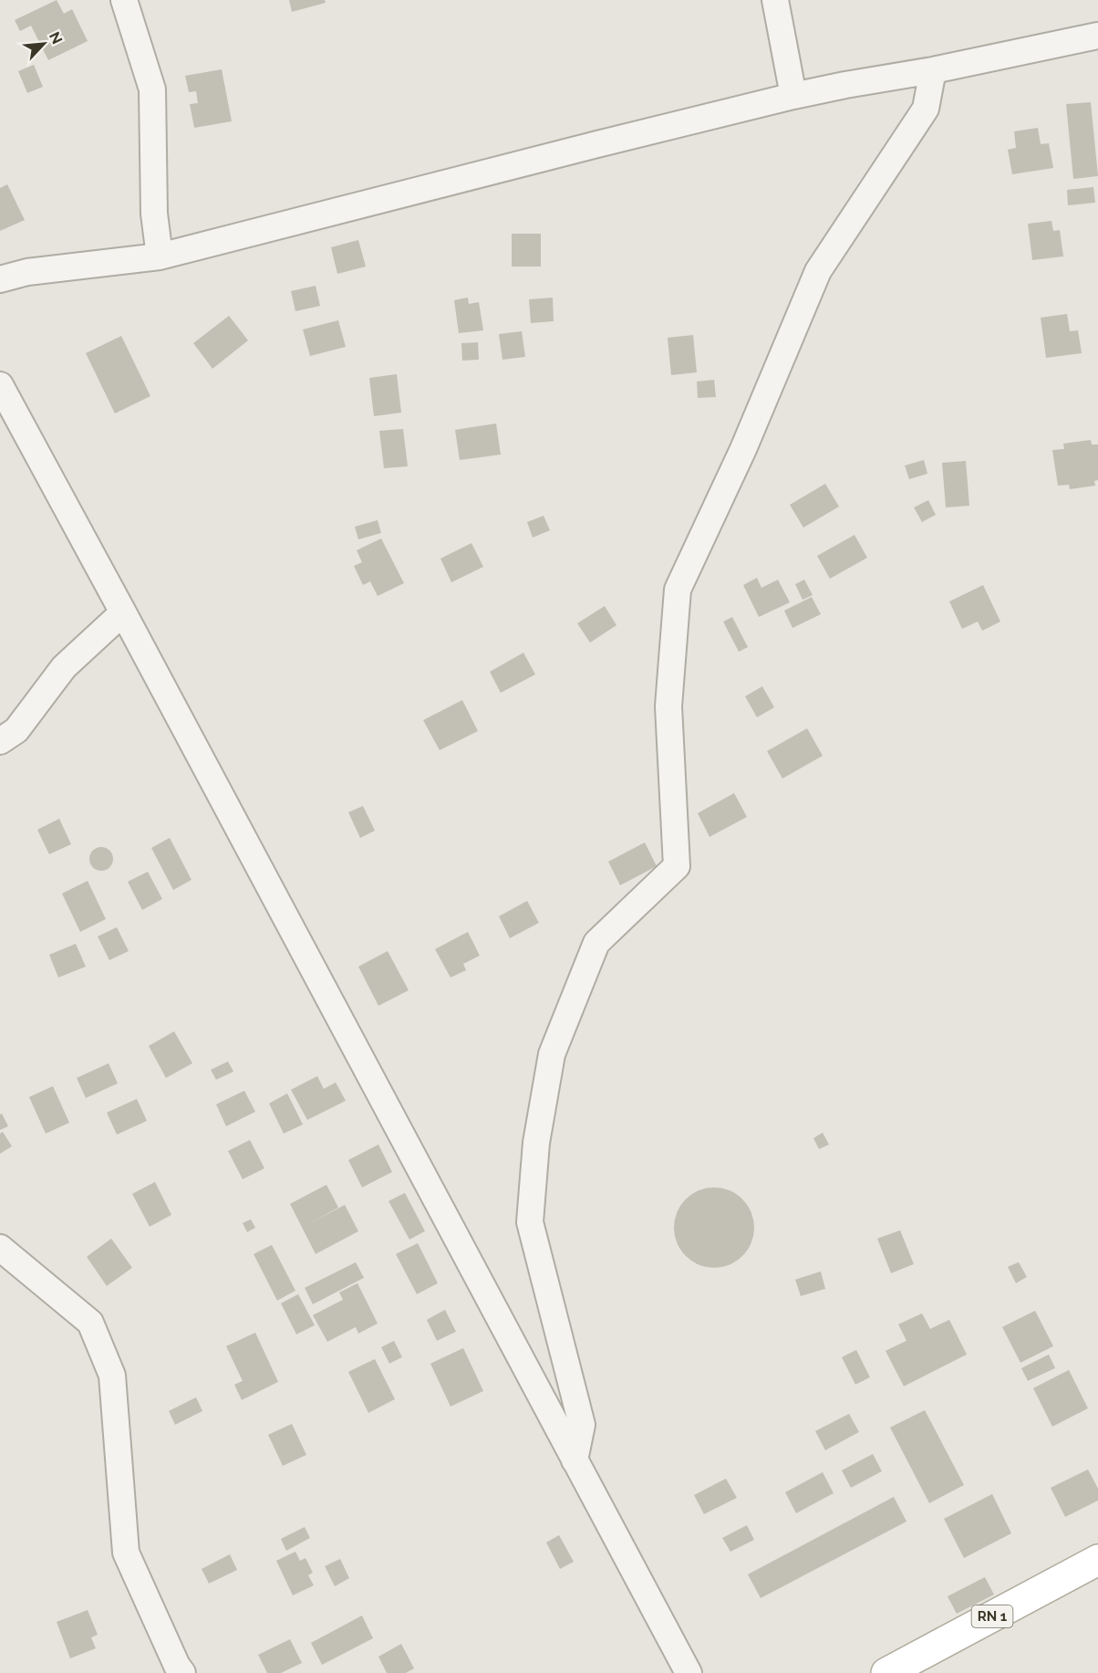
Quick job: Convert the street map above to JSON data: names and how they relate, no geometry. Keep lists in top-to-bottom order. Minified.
{"streets":{"main road":["RN 1"]},"north":"top right"}
